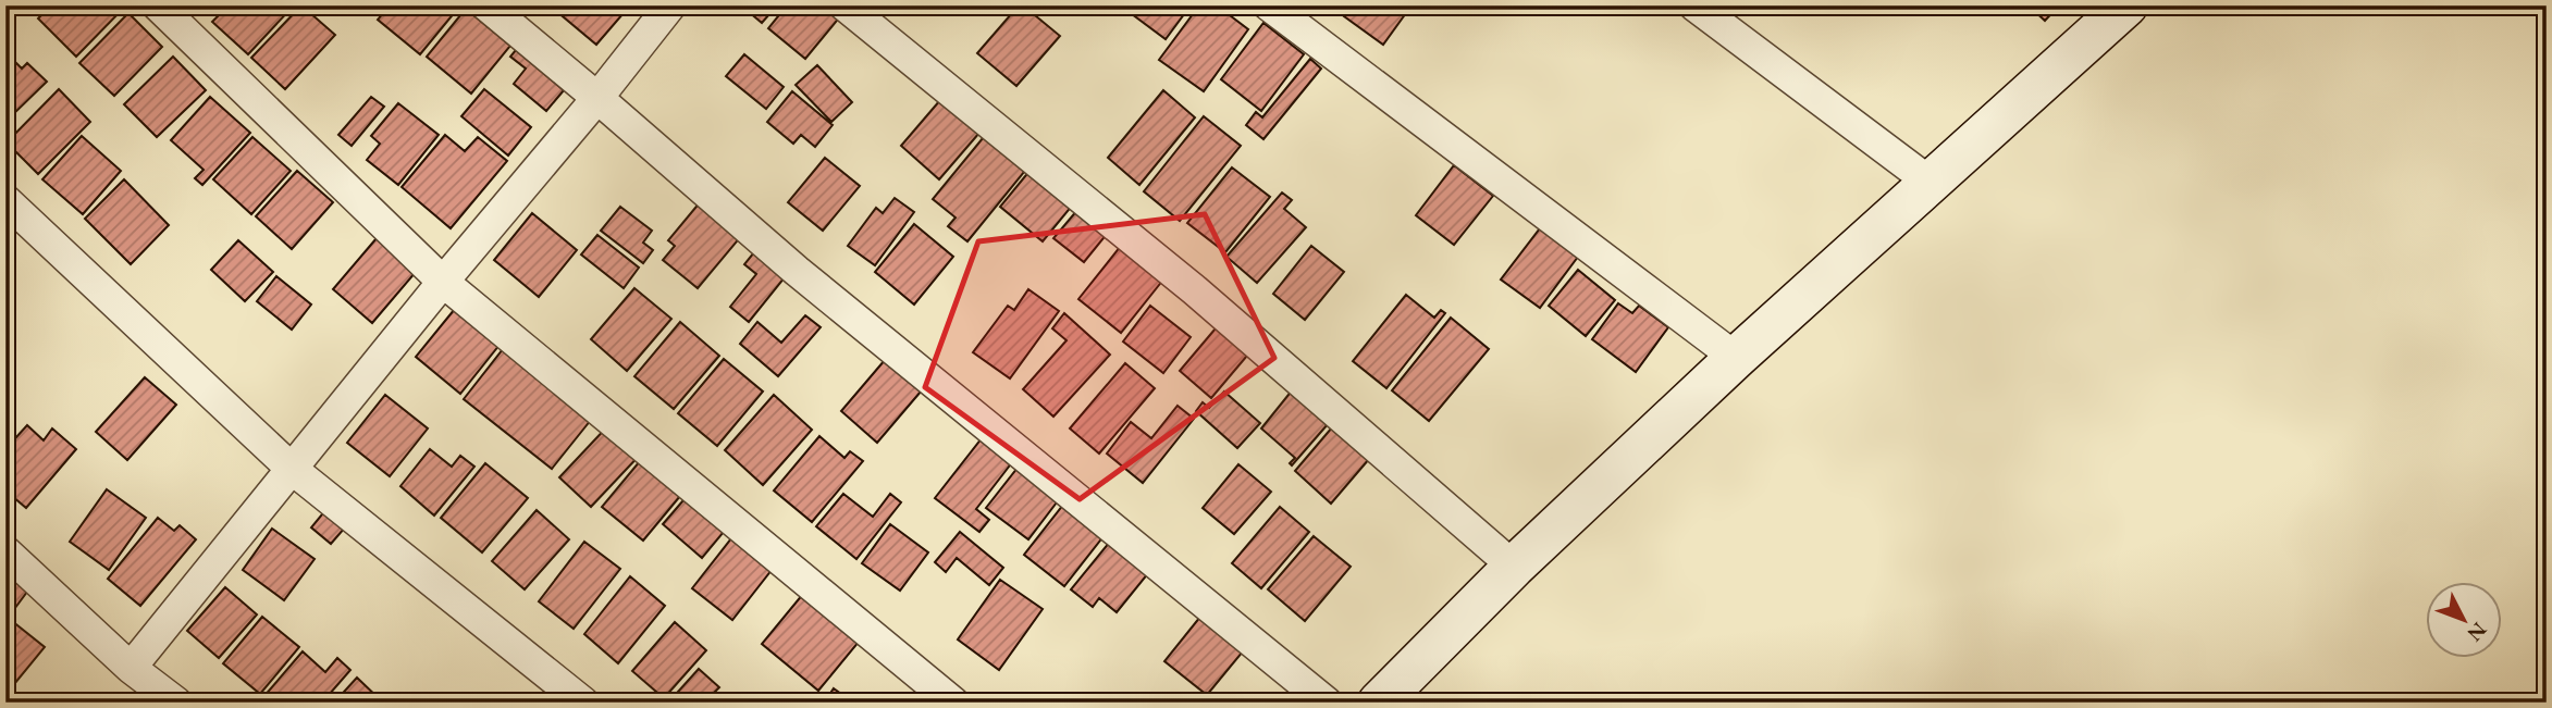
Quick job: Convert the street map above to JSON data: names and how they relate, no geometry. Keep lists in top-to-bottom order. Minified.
{"north":"bottom right"}
